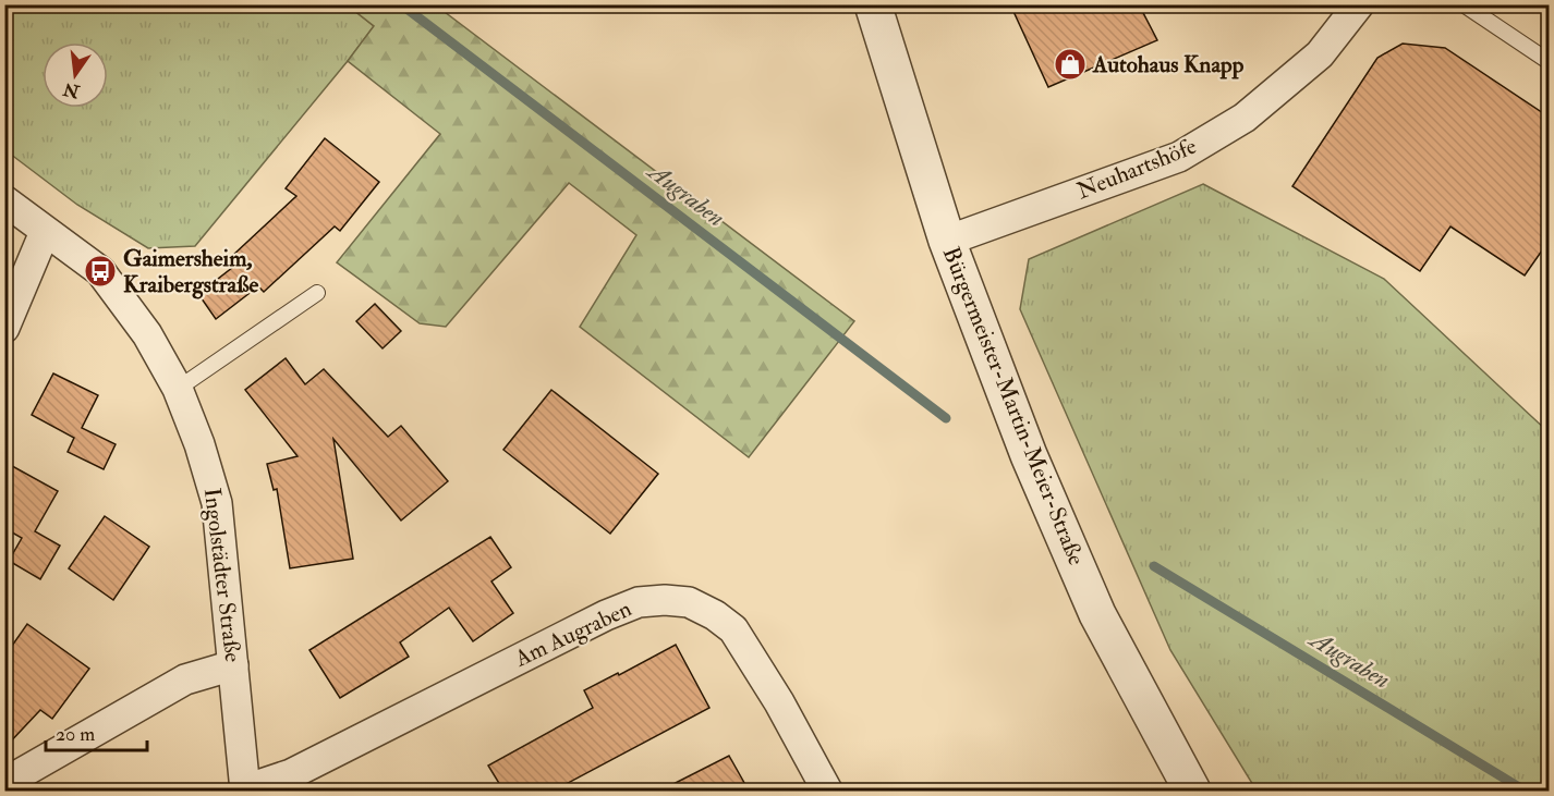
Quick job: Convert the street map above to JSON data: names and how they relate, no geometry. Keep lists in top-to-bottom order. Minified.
{"streets":{"street":["Neuhartshöfe","Bürgermeister-Martin-Meier-Straße","Ingolstädter Straße","Am Augraben"]},"crossings":[["Neuhartshöfe","Bürgermeister-Martin-Meier-Straße"],["Ingolstädter Straße","Am Augraben"]],"water":["Augraben"],"places":{"shop":["Autohaus Knapp"],"bus stop":["Gaimersheim, Kraibergstraße"]},"scale_bar":"20 m","north":"bottom"}
